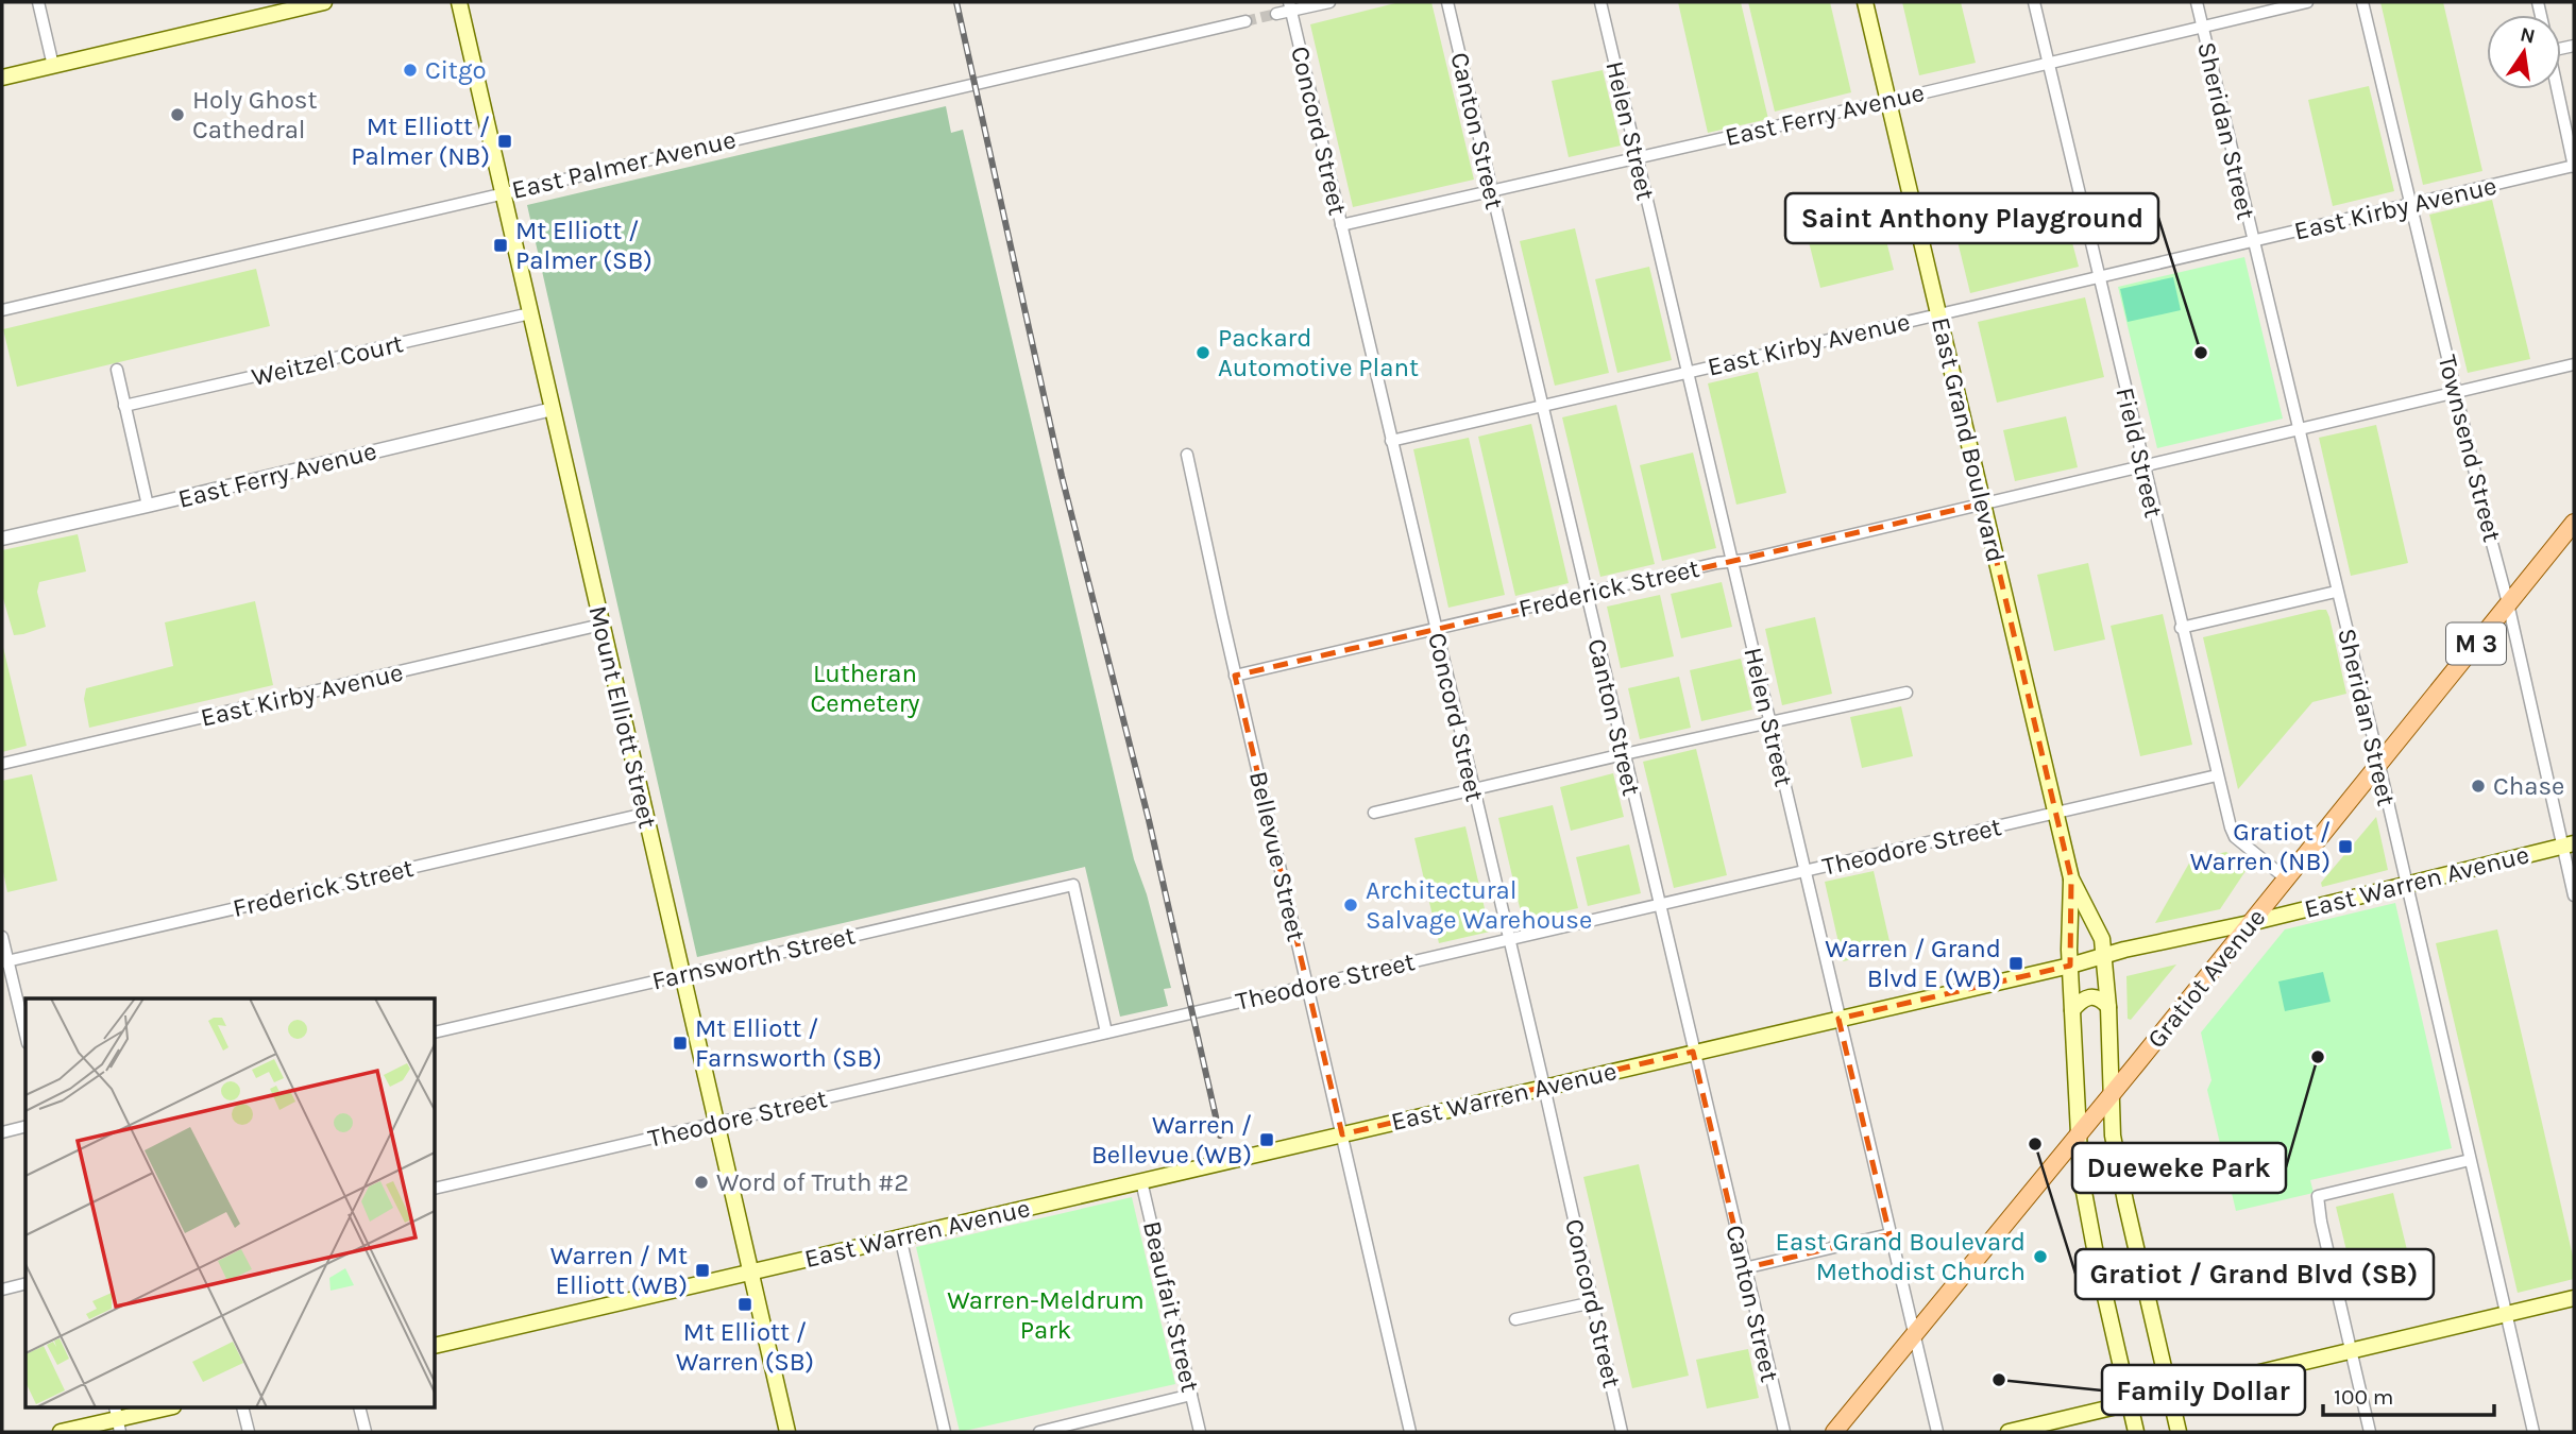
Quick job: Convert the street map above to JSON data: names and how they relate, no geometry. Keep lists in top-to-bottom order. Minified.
{"streets":{"main road":["East Grand Boulevard","M 3","Mount Elliott Street","East Warren Avenue","Gratiot Avenue"],"street":["East Ferry Avenue","Concord Street","Canton Street","Helen Street","Sheridan Street","East Palmer Avenue","East Kirby Avenue","Weitzel Court","Townsend Street","Field Street","Frederick Street","Theodore Street","Bellevue Street","Farnsworth Street","Beaufait Street"]},"crossings":[["East Ferry Avenue","Concord Street"],["East Ferry Avenue","Canton Street"],["East Ferry Avenue","Helen Street"],["East Ferry Avenue","Sheridan Street"],["East Ferry Avenue","East Grand Boulevard"],["East Ferry Avenue","Field Street"],["East Ferry Avenue","Mount Elliott Street"],["Concord Street","East Kirby Avenue"],["Concord Street","Frederick Street"],["Concord Street","Theodore Street"],["Concord Street","East Warren Avenue"],["Canton Street","East Kirby Avenue"],["Canton Street","Frederick Street"],["Canton Street","Theodore Street"],["Canton Street","East Warren Avenue"],["Helen Street","East Kirby Avenue"],["Helen Street","Frederick Street"],["Helen Street","Theodore Street"],["Helen Street","East Warren Avenue"],["Helen Street","Gratiot Avenue"],["Sheridan Street","East Kirby Avenue"],["Sheridan Street","Frederick Street"],["Sheridan Street","East Warren Avenue"],["Sheridan Street","Gratiot Avenue"],["East Palmer Avenue","Mount Elliott Street"],["East Kirby Avenue","East Grand Boulevard"],["East Kirby Avenue","Townsend Street"],["East Kirby Avenue","Field Street"],["East Kirby Avenue","Mount Elliott Street"],["Weitzel Court","Mount Elliott Street"],["East Grand Boulevard","Frederick Street"],["East Grand Boulevard","Theodore Street"],["East Grand Boulevard","East Warren Avenue"],["East Grand Boulevard","Gratiot Avenue"],["Townsend Street","East Warren Avenue"],["Townsend Street","Gratiot Avenue"],["Field Street","Frederick Street"],["Field Street","Theodore Street"],["Field Street","Gratiot Avenue"],["Frederick Street","Mount Elliott Street"],["Frederick Street","Bellevue Street"],["Mount Elliott Street","Theodore Street"],["Mount Elliott Street","East Warren Avenue"],["Mount Elliott Street","Farnsworth Street"],["Theodore Street","Bellevue Street"],["Theodore Street","Farnsworth Street"],["Bellevue Street","East Warren Avenue"],["East Warren Avenue","Gratiot Avenue"],["East Warren Avenue","Beaufait Street"]],"parks":["Lutheran Cemetery","Warren-Meldrum Park"],"places":{"other":["Citgo","Holy Ghost Cathedral","Packard Automotive Plant","Saint Anthony Playground","Chase","Architectural Salvage Warehouse","Dueweke Park","Gratiot / Grand Blvd (SB)","Word of Truth #2","East Grand Boulevard Methodist Church","Family Dollar"],"transit":["Mt Elliott / Palmer (NB)","Mt Elliott / Palmer (SB)","Gratiot / Warren (NB)","Warren / Grand Blvd E (WB)","Mt Elliott / Farnsworth (SB)","Warren / Bellevue (WB)","Warren / Mt Elliott (WB)","Mt Elliott / Warren (SB)"]},"scale_bar":"100 m","north":"top"}
